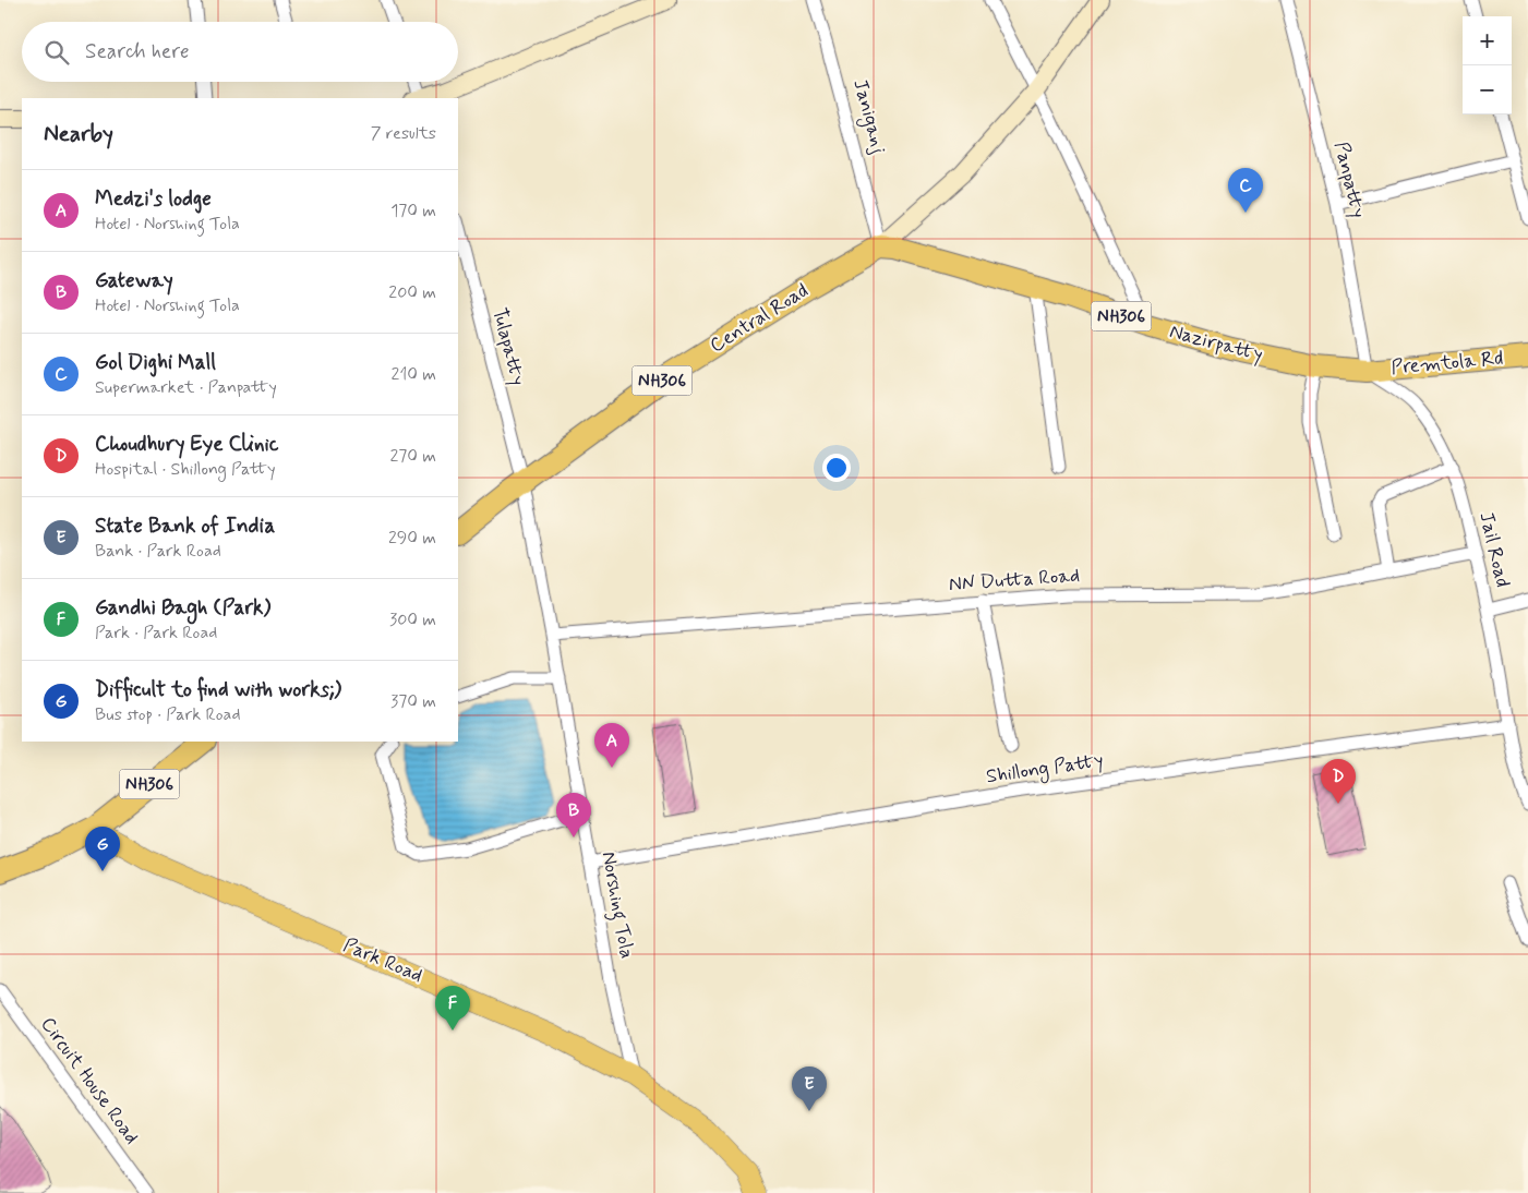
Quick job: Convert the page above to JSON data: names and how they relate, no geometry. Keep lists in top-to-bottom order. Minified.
{"streets":{"highway":["NH306","Central Road","Nazirpatty","Premtola Rd"],"main road":["Park Road"],"street":["Janiganj","Panpatty","Tulapatty","Jail Road","NN Dutta Road","Shillong Patty","Norshing Tola","Circuit House Road"]},"crossings":[["Janiganj","Central Road"],["Janiganj","Nazirpatty"],["Panpatty","Nazirpatty"],["Panpatty","Premtola Rd"],["Panpatty","Jail Road"],["NH306","Park Road"],["Central Road","Nazirpatty"],["Central Road","Tulapatty"],["Central Road","Norshing Tola"],["Nazirpatty","Premtola Rd"],["Nazirpatty","Jail Road"],["Tulapatty","Norshing Tola"],["Premtola Rd","Jail Road"],["Jail Road","NN Dutta Road"],["Jail Road","Shillong Patty"],["NN Dutta Road","Norshing Tola"],["Shillong Patty","Norshing Tola"],["Norshing Tola","Park Road"]],"page":{"map_buttons":["+","−"],"search":"Search here","heading":["Nearby","7 results"],"pins":["C","A","D","B","G","F","E"],"list":[{"mark":"A","name":"Medzi's lodge","note":"Hotel · Norshing Tola","value":"170 m"},{"mark":"B","name":"Gateway","note":"Hotel · Norshing Tola","value":"200 m"},{"mark":"C","name":"Gol Dighi Mall","note":"Supermarket · Panpatty","value":"210 m"},{"mark":"D","name":"Choudhury Eye Clinic","note":"Hospital · Shillong Patty","value":"270 m"},{"mark":"E","name":"State Bank of India","note":"Bank · Park Road","value":"290 m"},{"mark":"F","name":"Gandhi Bagh (Park)","note":"Park · Park Road","value":"300 m"},{"mark":"G","name":"Difficult to find with works;)","note":"Bus stop · Park Road","value":"370 m"}]}}
